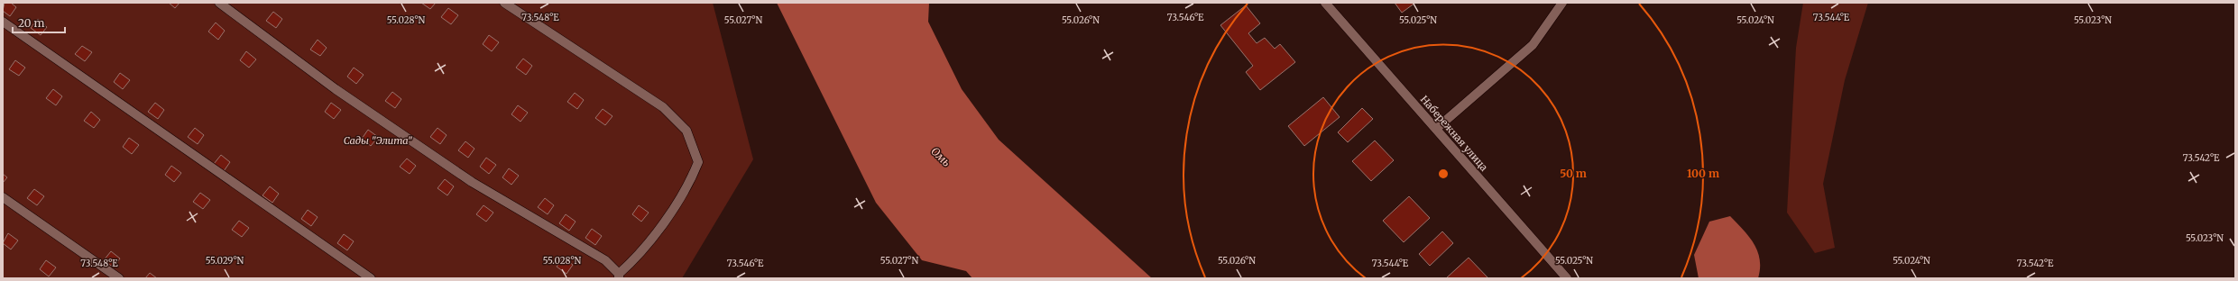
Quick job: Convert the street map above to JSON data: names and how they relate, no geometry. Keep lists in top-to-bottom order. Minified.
{"streets":{"street":["Набережная улица"]},"water":["Омь"],"parks":["Сады \"Элита\""],"scale_bar":"20 m","coordinates":["73.548°E","73.546°E","73.544°E","55.023°N","55.028°N","55.027°N","55.026°N","55.025°N","55.024°N","73.542°E","55.029°N"],"rings":["50 m","100 m"]}
